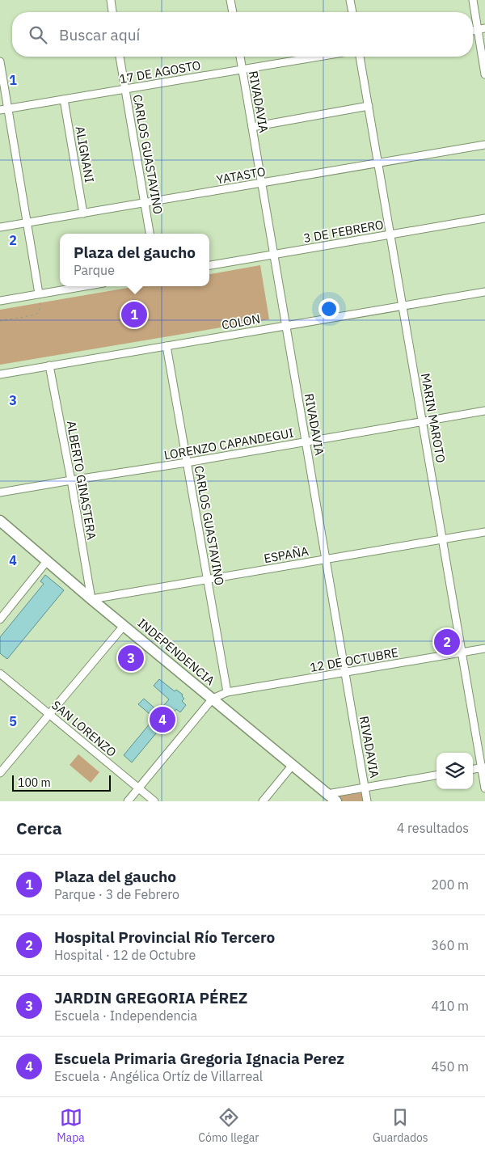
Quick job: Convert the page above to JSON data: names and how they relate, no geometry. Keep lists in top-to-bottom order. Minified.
{"streets":{"main road":["INDEPENDENCIA"],"street":["17 DE AGOSTO","RIVADAVIA","ALIGNANI","CARLOS GUASTAVINO","YATASTO","3 DE FEBRERO","COLON","MARIN MAROTO","LORENZO CAPANDEGUI","ALBERTO GINASTERA","ESPAÑA","12 DE OCTUBRE","SAN LORENZO"]},"crossings":[["17 DE AGOSTO","RIVADAVIA"],["17 DE AGOSTO","ALIGNANI"],["17 DE AGOSTO","CARLOS GUASTAVINO"],["RIVADAVIA","YATASTO"],["RIVADAVIA","3 DE FEBRERO"],["RIVADAVIA","COLON"],["RIVADAVIA","LORENZO CAPANDEGUI"],["RIVADAVIA","ESPAÑA"],["RIVADAVIA","12 DE OCTUBRE"],["ALIGNANI","YATASTO"],["CARLOS GUASTAVINO","YATASTO"],["CARLOS GUASTAVINO","COLON"],["CARLOS GUASTAVINO","LORENZO CAPANDEGUI"],["CARLOS GUASTAVINO","ESPAÑA"],["CARLOS GUASTAVINO","12 DE OCTUBRE"],["YATASTO","MARIN MAROTO"],["3 DE FEBRERO","MARIN MAROTO"],["COLON","MARIN MAROTO"],["COLON","ALBERTO GINASTERA"],["MARIN MAROTO","LORENZO CAPANDEGUI"],["MARIN MAROTO","ESPAÑA"],["MARIN MAROTO","12 DE OCTUBRE"],["LORENZO CAPANDEGUI","ALBERTO GINASTERA"],["ALBERTO GINASTERA","ESPAÑA"],["ALBERTO GINASTERA","INDEPENDENCIA"],["ESPAÑA","INDEPENDENCIA"]],"scale_bar":"100 m","page":{"search":"Buscar aquí","popup":["Plaza del gaucho","Parque"],"pins":["1","2","3","4"],"scale":"100 m","heading":["Cerca","4 resultados"],"list":[{"mark":"1","name":"Plaza del gaucho","note":"Parque · 3 de Febrero","value":"200 m"},{"mark":"2","name":"Hospital Provincial Río Tercero","note":"Hospital · 12 de Octubre","value":"360 m"},{"mark":"3","name":"JARDIN GREGORIA PÉREZ","note":"Escuela · Independencia","value":"410 m"},{"mark":"4","name":"Escuela Primaria Gregoria Ignacia Perez","note":"Escuela · Angélica Ortíz de Villarreal","value":"450 m"}],"nav":["Mapa","Cómo llegar","Guardados"]},"grid":{"rows":["1","2","3","4","5"]}}
